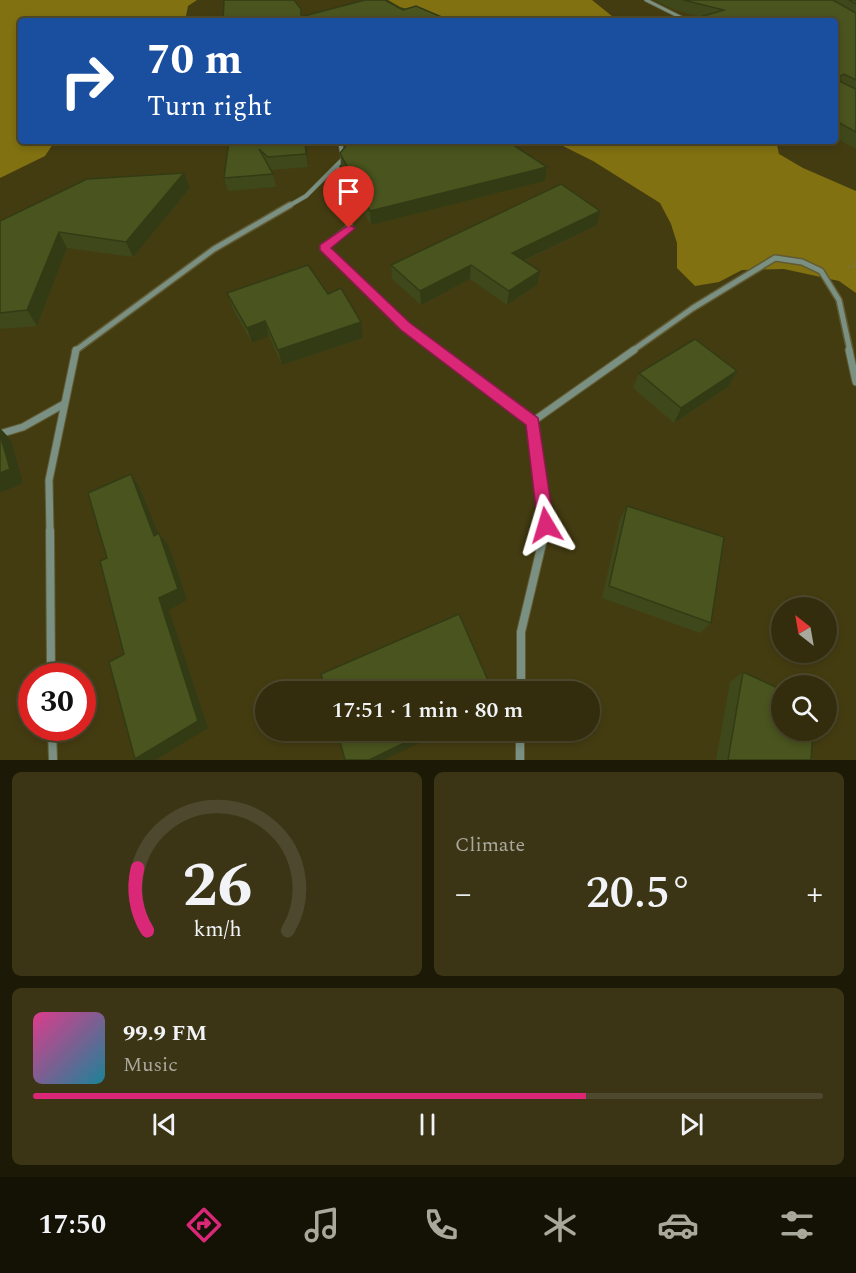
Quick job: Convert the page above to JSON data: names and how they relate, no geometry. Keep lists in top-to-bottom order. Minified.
{"north":"top left","page":{"turn":["70 m","Turn right"],"limit":"30","trip":"17:51 · 1 min · 80 m","tile":"Climate","heat":["−","20.5°","+"],"song":["99.9 FM","Music"],"tabs":"17:50","gauge":["26","km/h"]}}
